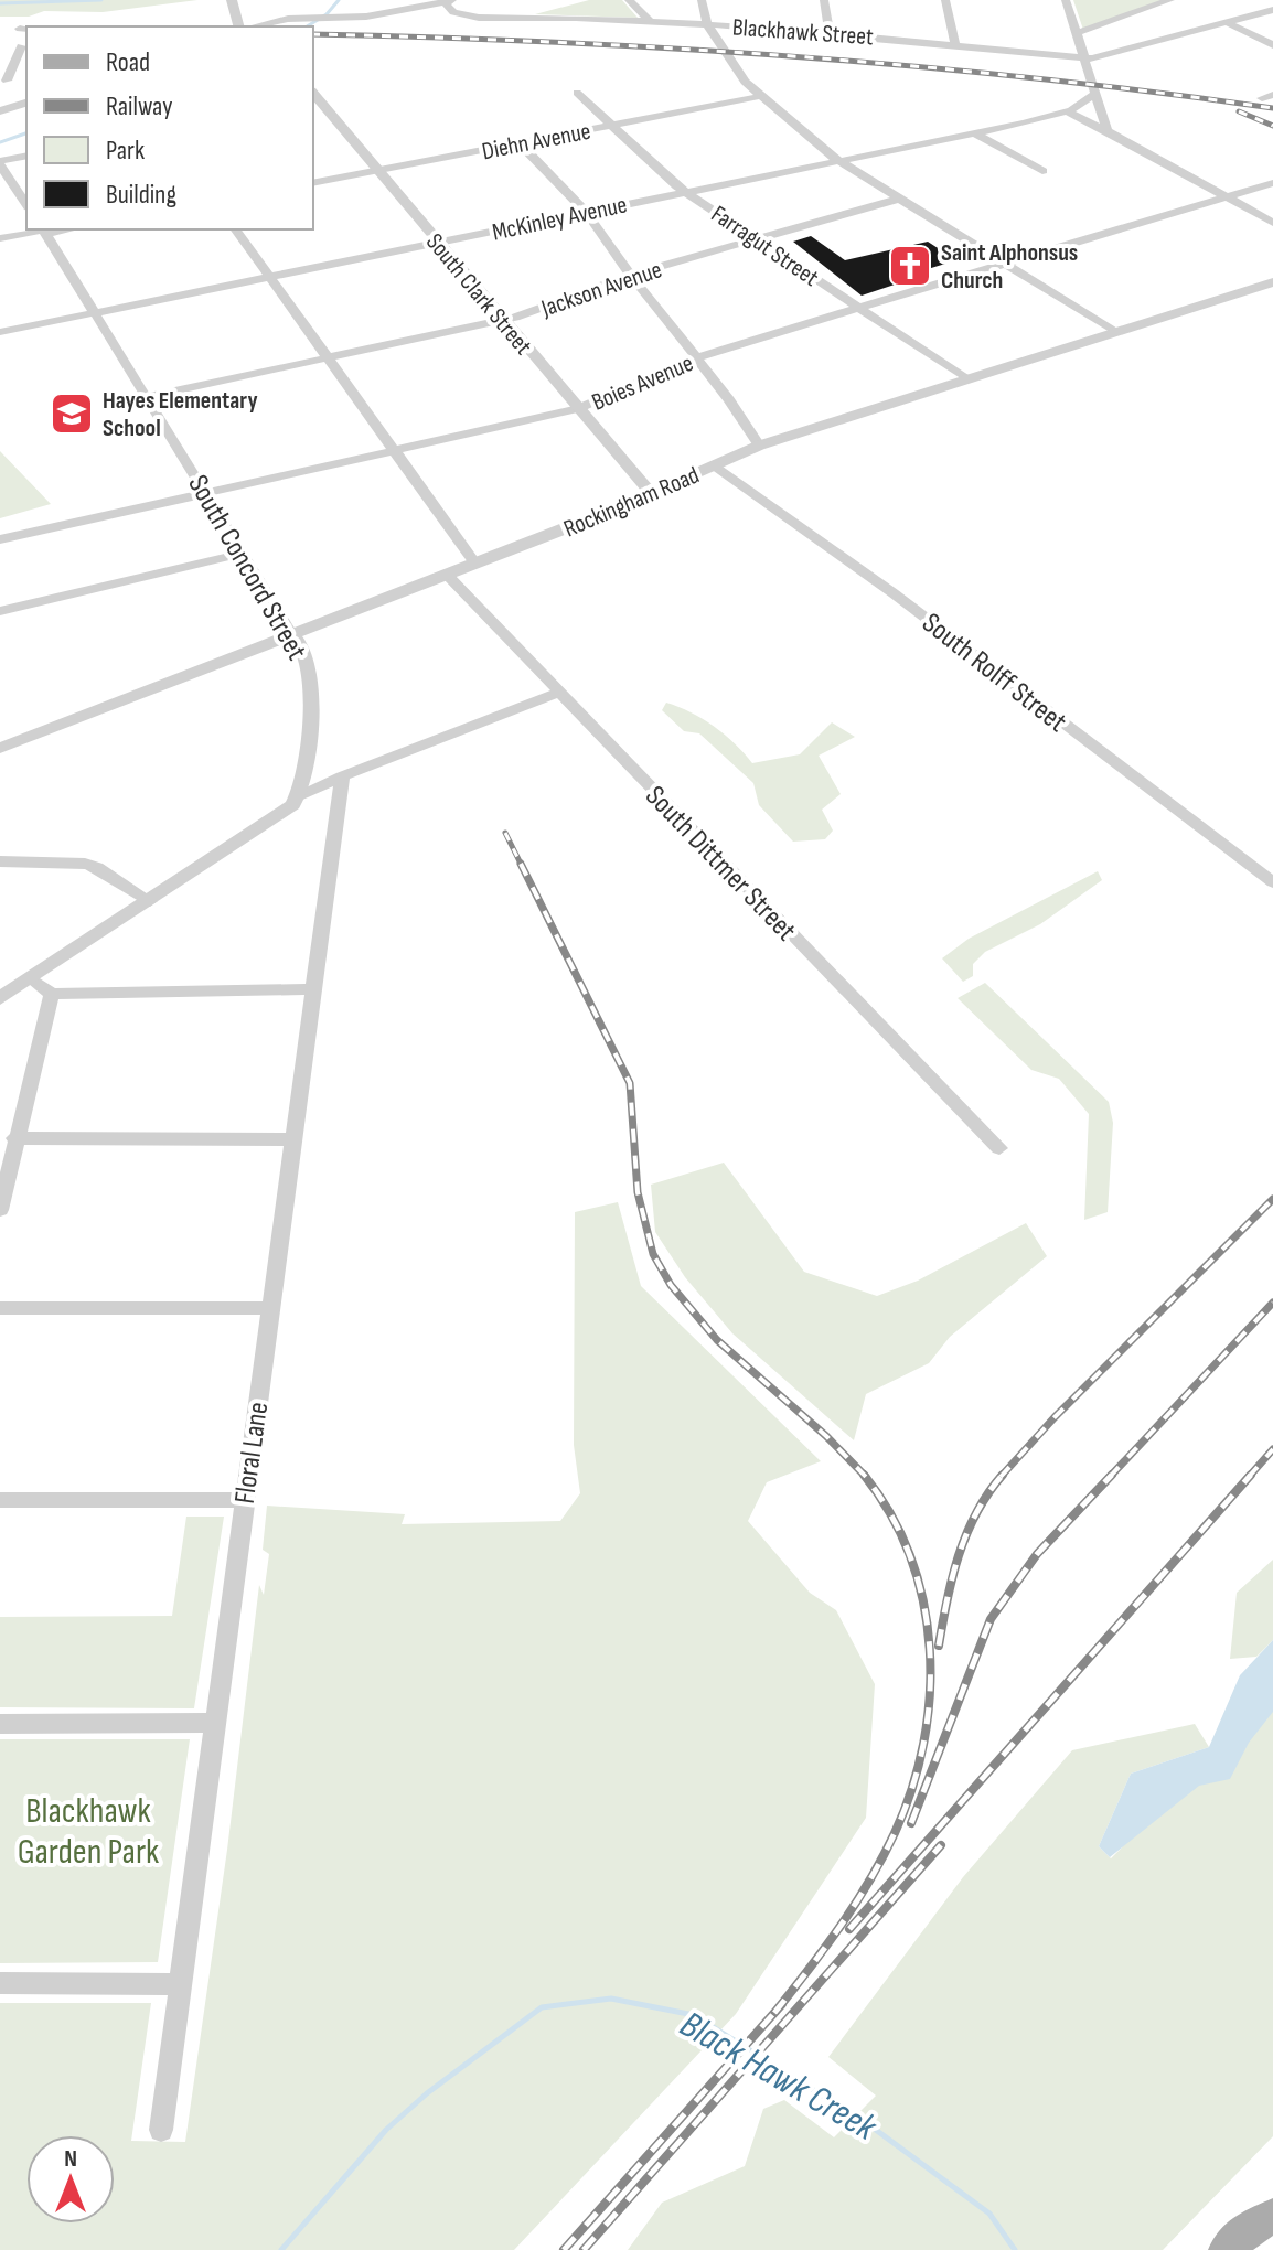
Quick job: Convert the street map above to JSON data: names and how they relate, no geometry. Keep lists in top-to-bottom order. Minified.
{"streets":{"street":["Blackhawk Street","Diehn Avenue","McKinley Avenue","Farragut Street","Jackson Avenue","South Clark Street","Boies Avenue","Rockingham Road","South Concord Street","South Rolff Street","South Dittmer Street","Floral Lane"]},"crossings":[["Diehn Avenue","Farragut Street"],["Diehn Avenue","South Clark Street"],["McKinley Avenue","Farragut Street"],["McKinley Avenue","South Clark Street"],["McKinley Avenue","South Concord Street"],["Farragut Street","Jackson Avenue"],["Farragut Street","Boies Avenue"],["Farragut Street","Rockingham Road"],["Jackson Avenue","South Clark Street"],["Jackson Avenue","South Concord Street"],["South Clark Street","Boies Avenue"],["South Clark Street","Rockingham Road"],["Boies Avenue","South Concord Street"],["Rockingham Road","South Concord Street"],["Rockingham Road","South Rolff Street"],["Rockingham Road","South Dittmer Street"]],"water":["Black Hawk Creek"],"parks":["Blackhawk Garden Park"],"places":{"church":["Saint Alphonsus Church"],"school or university":["Hayes Elementary School"]},"legend":["Road","Railway","Park","Building"],"north":"top"}
